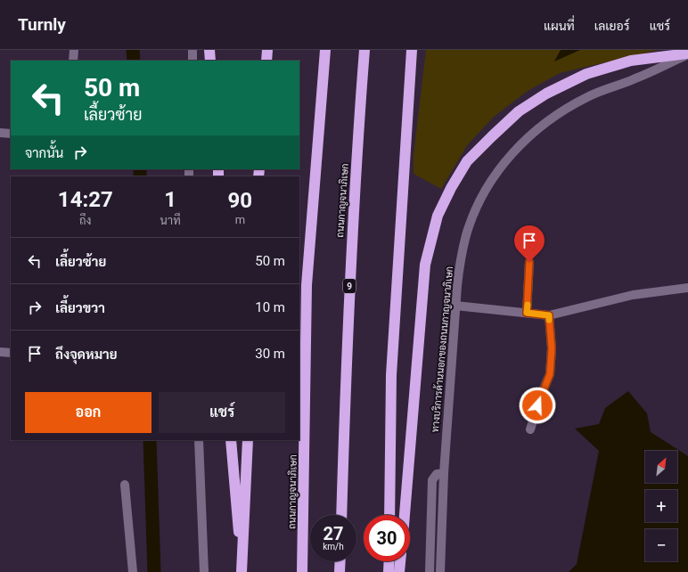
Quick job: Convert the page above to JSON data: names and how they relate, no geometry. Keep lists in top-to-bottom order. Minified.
{"streets":{"highway":["ถนนกาญจนาภิเษก","9"],"main road":["ทางบริการด้านนอกของถนนกาญจนาภิเษก"]},"north":"top right","page":{"header":"Turnly","nav":["แผนที่","เลเยอร์","แชร์"],"turn":["50 m","เลี้ยวซ้าย"],"then":"จากนั้น","eta":["14:27","ถึง","1","นาที","90","m"],"list":[{"name":"เลี้ยวซ้าย","value":"50 m"},{"name":"เลี้ยวขวา","value":"10 m"},{"name":"ถึงจุดหมาย","value":"30 m"}],"buttons":["ออก","แชร์"],"map_buttons":["+","−"],"speed":"27 km/h","limit":"30"}}
